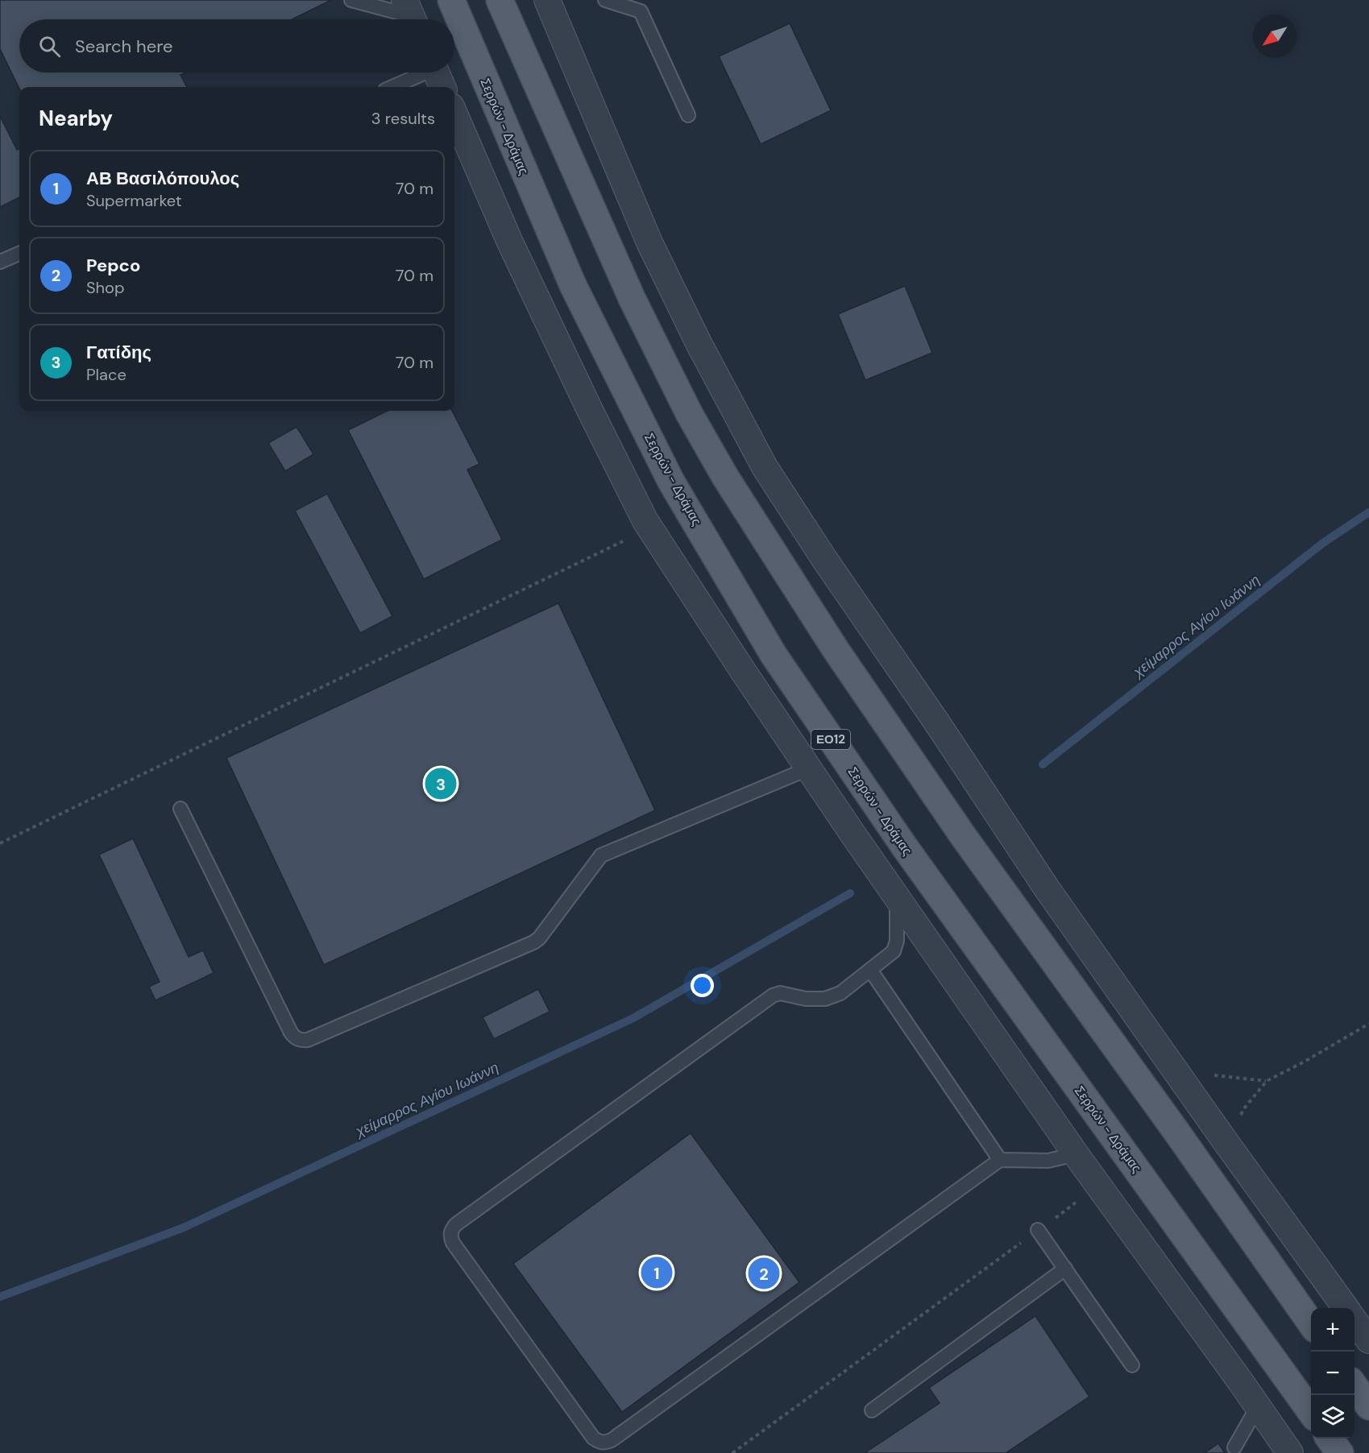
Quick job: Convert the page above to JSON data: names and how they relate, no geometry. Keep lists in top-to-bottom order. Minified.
{"streets":{"main road":["Σερρών - Δράμας","ΕΟ12"]},"water":["χείμαρρος Αγίου Ιωάννη"],"north":"bottom left","page":{"search":"Search here","heading":["Nearby","3 results"],"list":[{"mark":"1","name":"ΑΒ Βασιλόπουλος","note":"Supermarket","value":"70 m"},{"mark":"2","name":"Pepco","note":"Shop","value":"70 m"},{"mark":"3","name":"Γατίδης","note":"Place","value":"70 m"}],"pins":["3","1","2"],"map_buttons":["+","−"]}}
